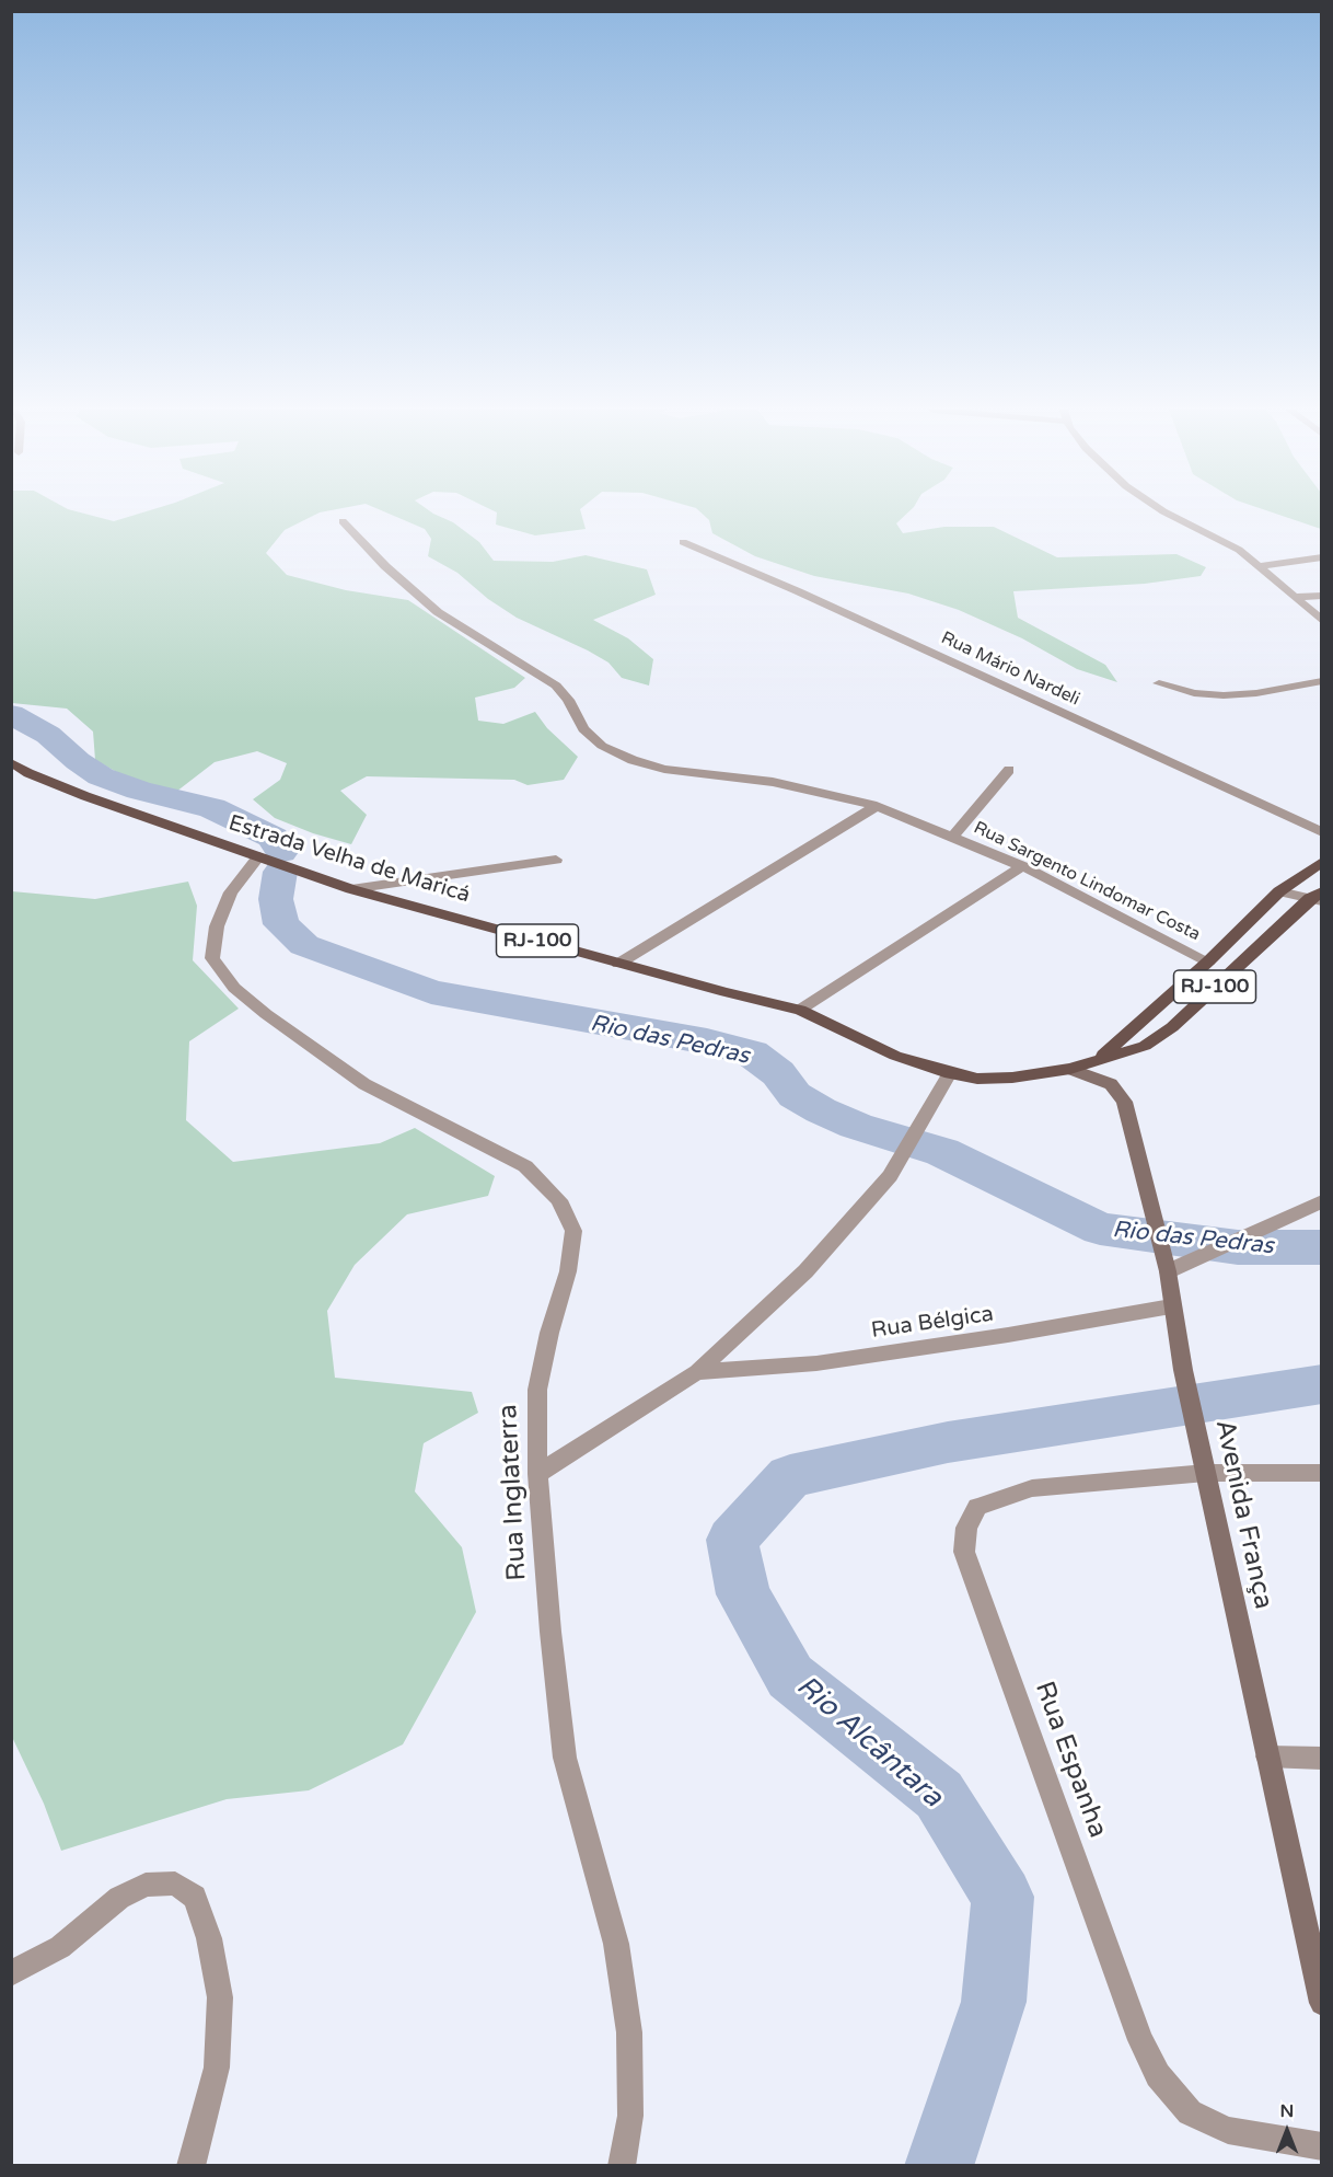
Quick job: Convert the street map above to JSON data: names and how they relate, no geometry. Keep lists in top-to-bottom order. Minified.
{"streets":{"main road":["Estrada Velha de Maricá","RJ-100"],"street":["Rua Mário Nardeli","Rua Sargento Lindomar Costa","Rua Bélgica","Rua Inglaterra","Avenida França","Rua Espanha"]},"crossings":[["Estrada Velha de Maricá","Rua Sargento Lindomar Costa"],["Estrada Velha de Maricá","Rua Bélgica"],["Estrada Velha de Maricá","Rua Inglaterra"],["Estrada Velha de Maricá","Avenida França"],["Rua Bélgica","Rua Inglaterra"],["Rua Bélgica","Avenida França"],["Avenida França","Rua Espanha"]],"water":["Rio das Pedras","Rio Alcântara"],"north":"top"}
